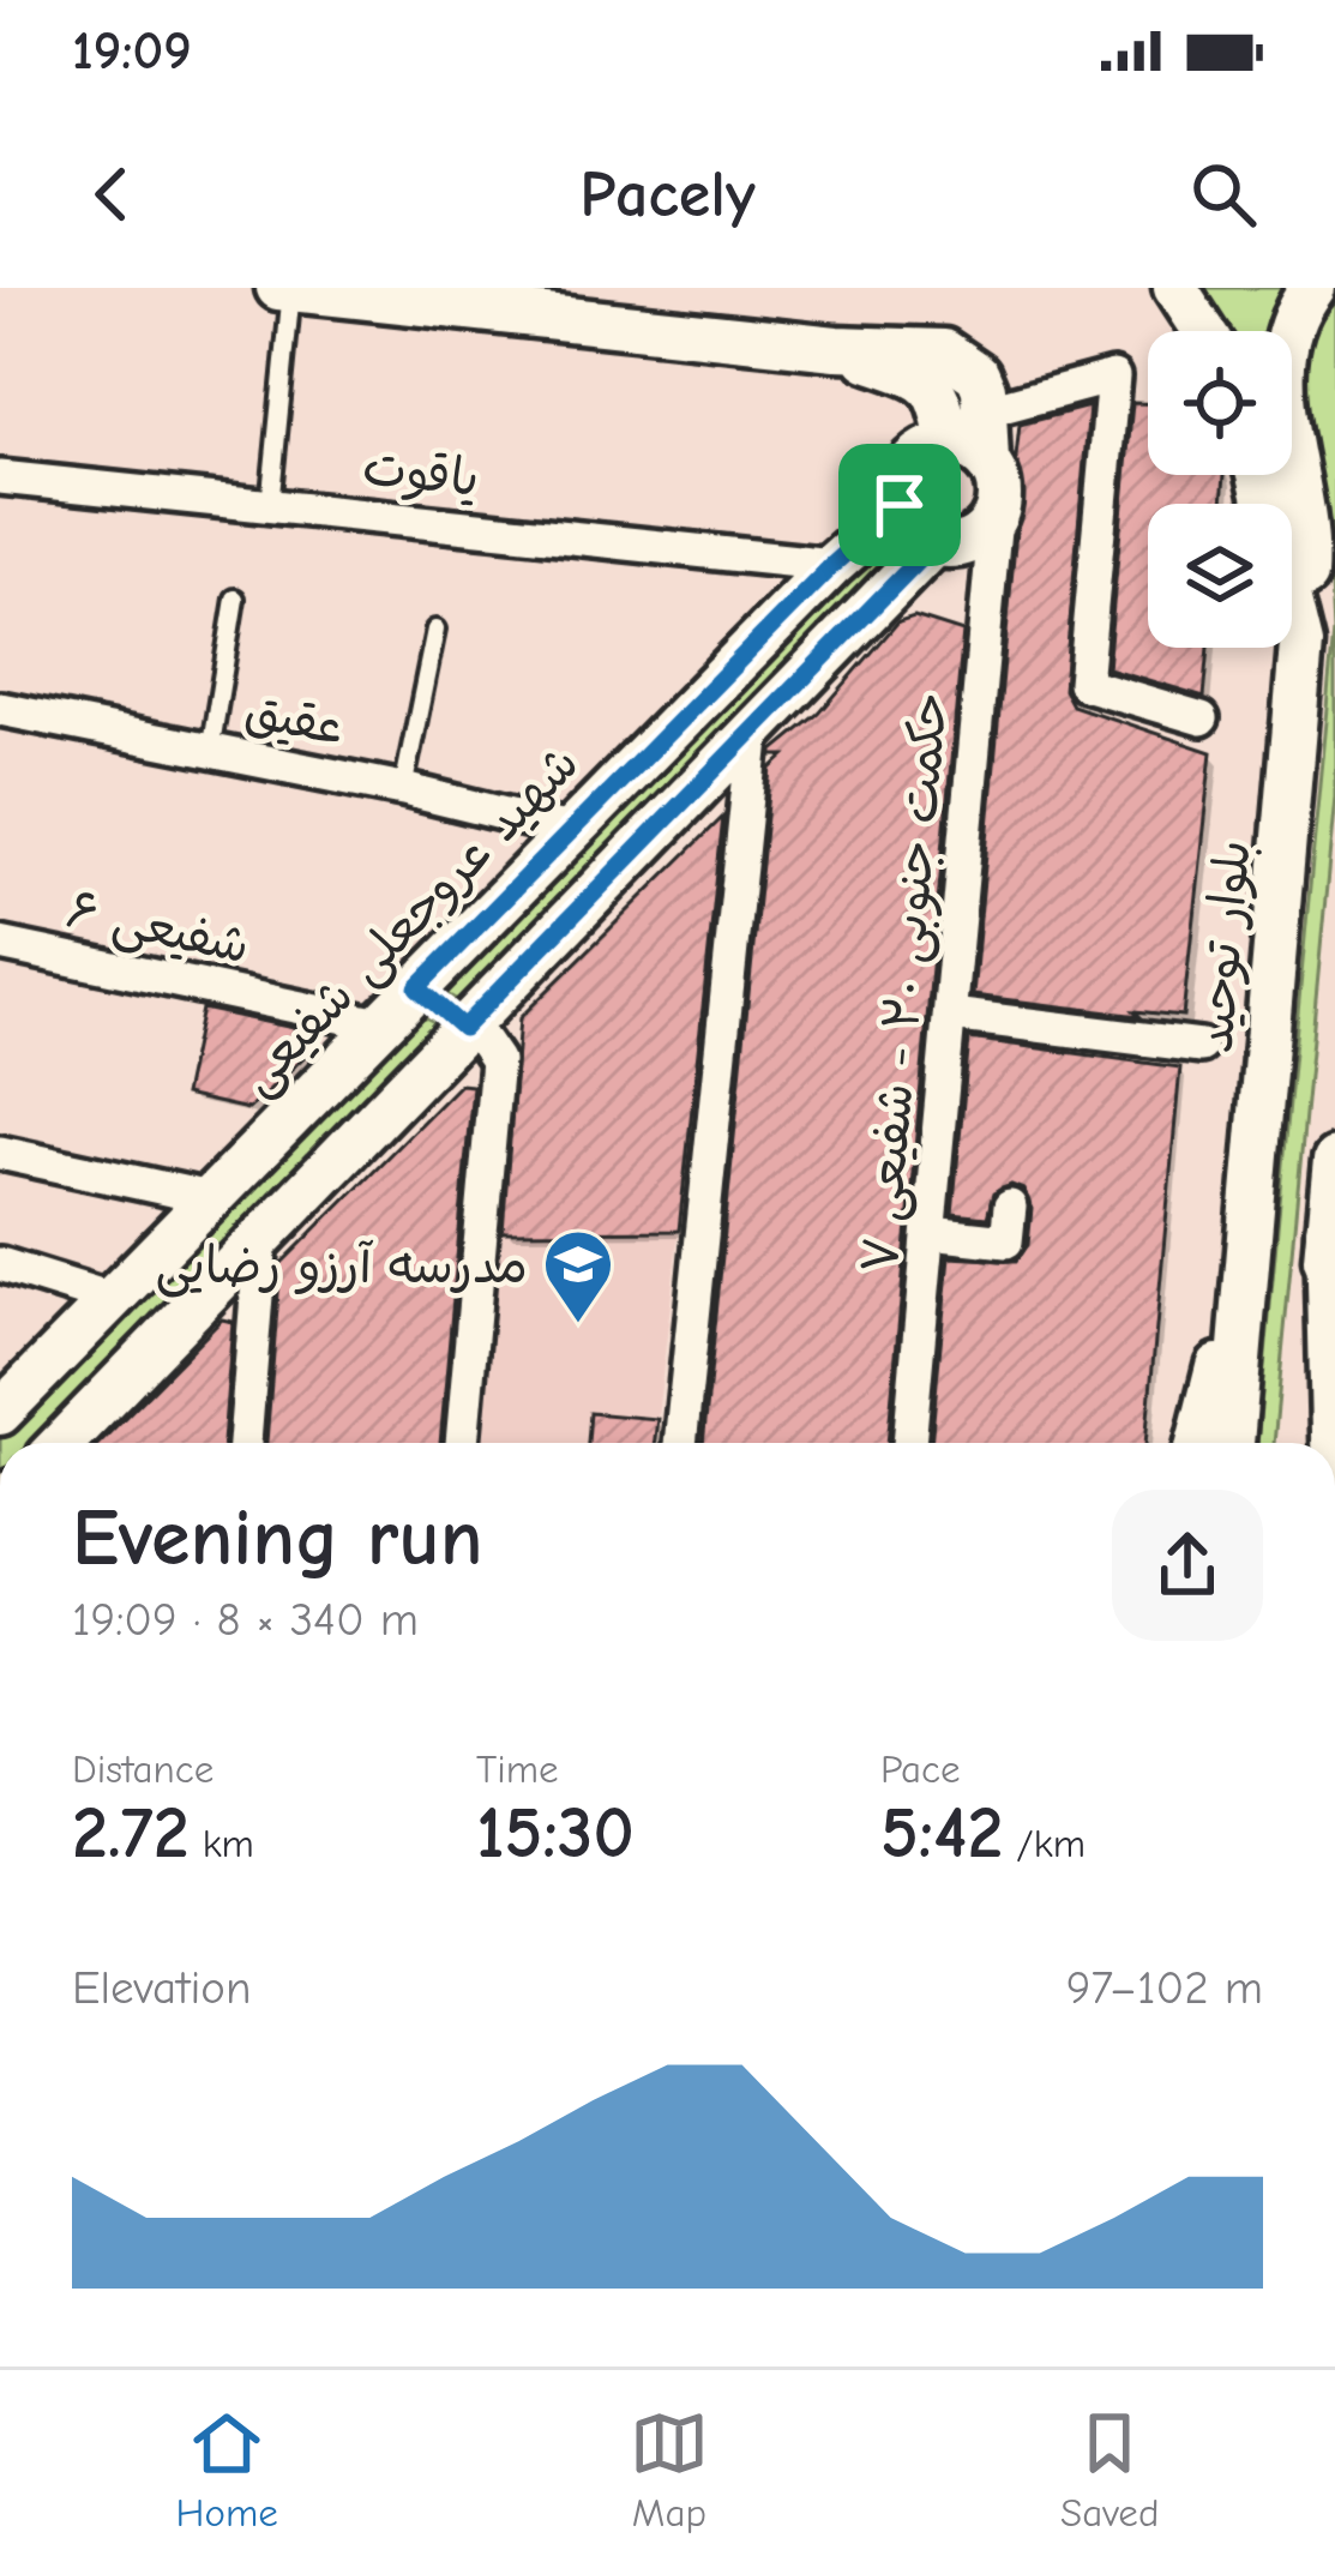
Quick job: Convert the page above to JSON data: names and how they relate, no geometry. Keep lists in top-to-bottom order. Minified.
{"streets":{"street":["یاقوت","عقیق","شهید عروجعلی شفیعی","شفیعی ۶","بلوار توحید","حکمت جنوبی ۲۰ - شفیعی ۷"]},"crossings":[["یاقوت","شهید عروجعلی شفیعی"],["عقیق","شهید عروجعلی شفیعی"],["شهید عروجعلی شفیعی","شفیعی ۶"],["شهید عروجعلی شفیعی","حکمت جنوبی ۲۰ - شفیعی ۷"]],"places":{"school or university":["مدرسه آرزو رضایی"]},"page":{"status":"19:09","header":"Pacely","heading":["Evening run","19:09 · 8 × 340 m"],"stats":[["Distance","2.72 km"],["Time","15:30"],["Pace","5:42 /km"]],"chart":["Elevation","97–102 m"],"tabs":["Home","Map","Saved"]}}
